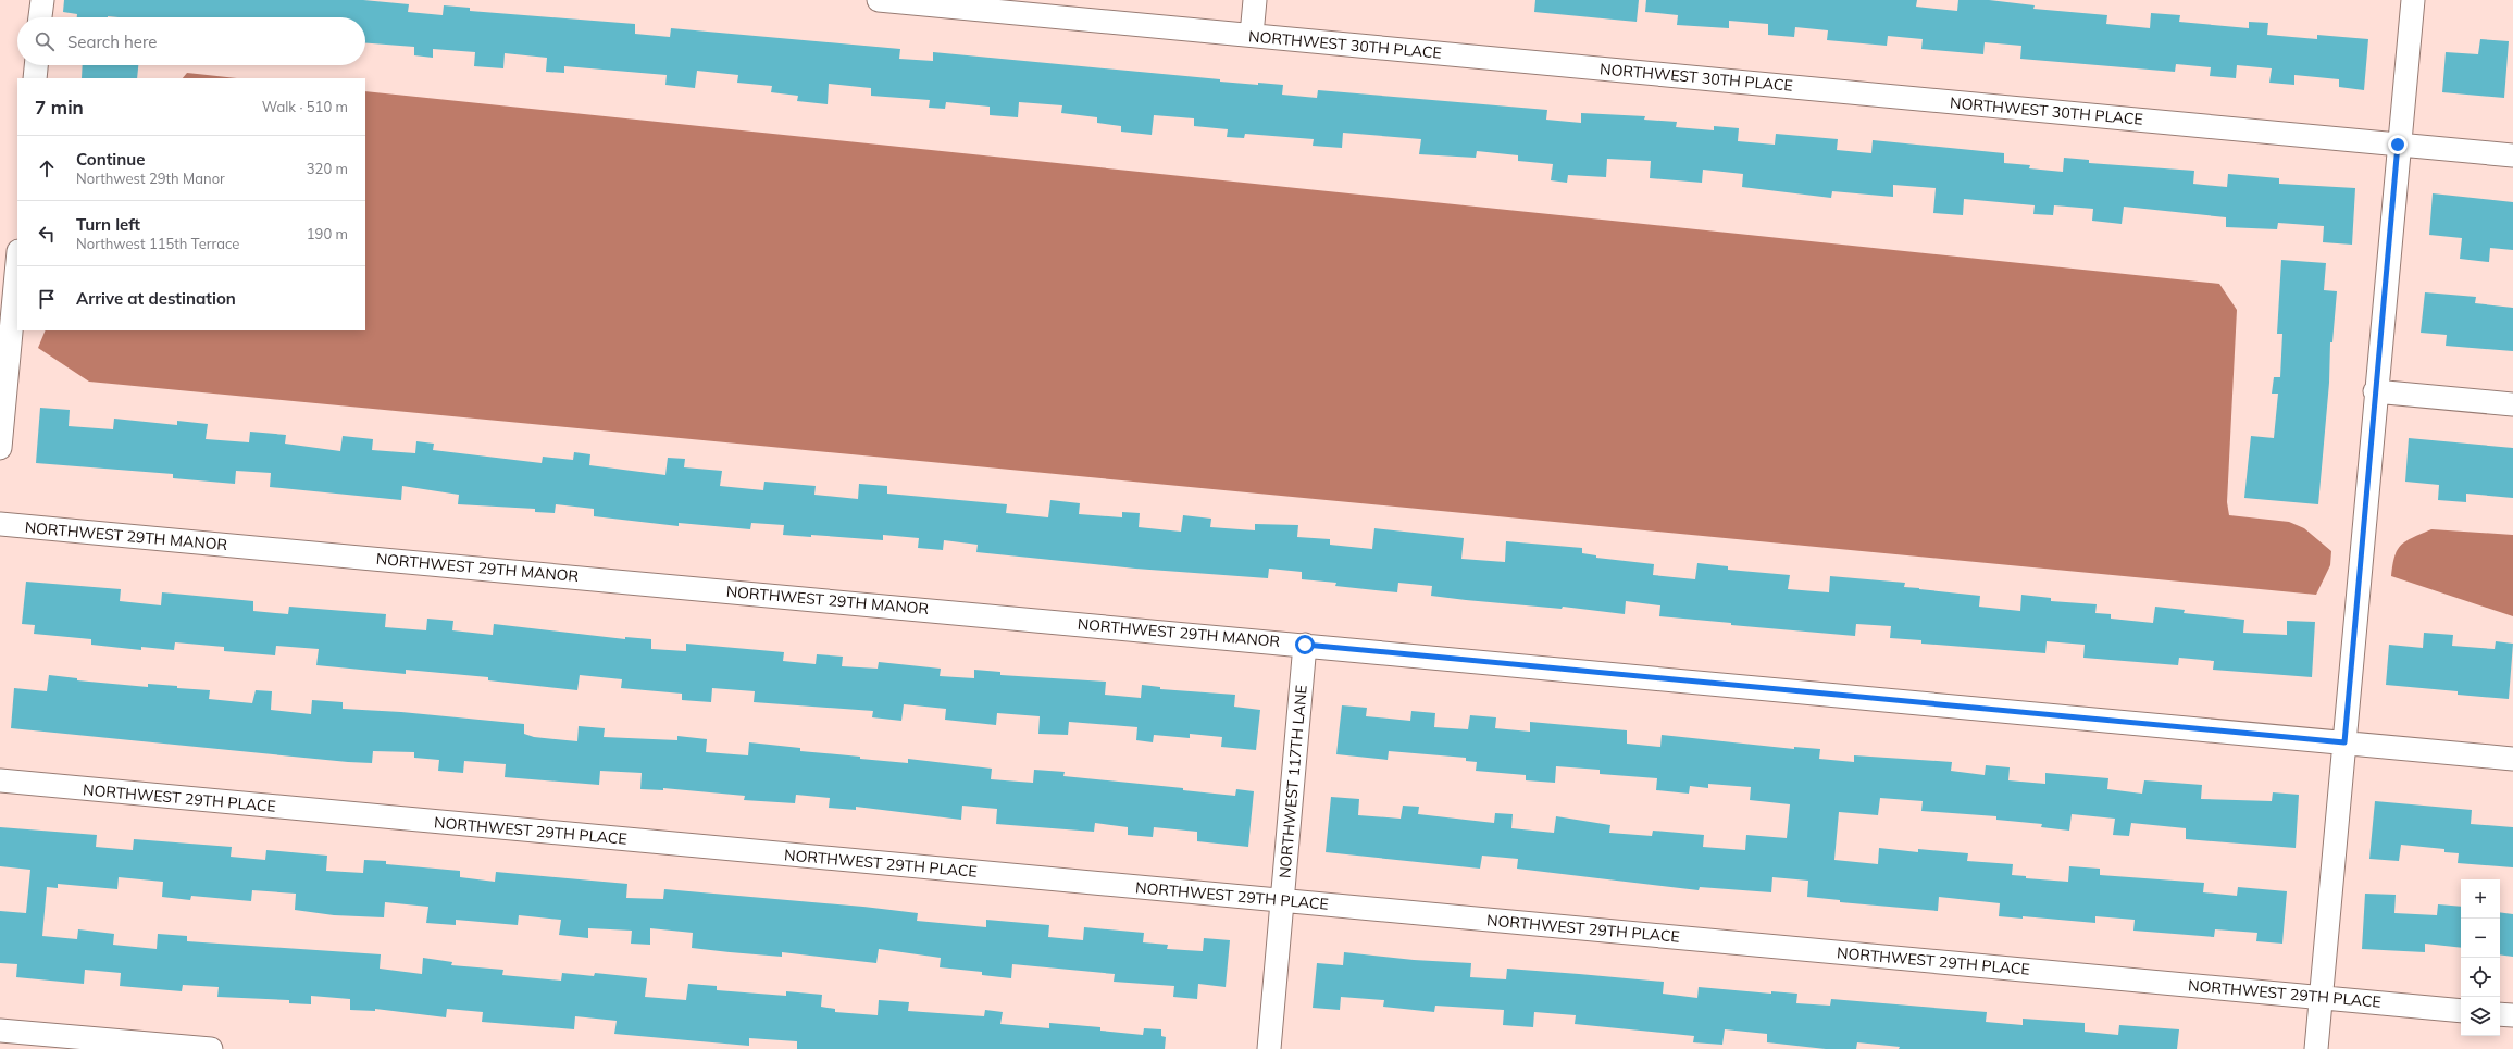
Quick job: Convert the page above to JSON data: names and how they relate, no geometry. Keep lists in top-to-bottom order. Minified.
{"streets":{"street":["NORTHWEST 30TH PLACE","NORTHWEST 29TH MANOR","NORTHWEST 117TH LANE","NORTHWEST 29TH PLACE"]},"crossings":[["NORTHWEST 29TH MANOR","NORTHWEST 117TH LANE"],["NORTHWEST 117TH LANE","NORTHWEST 29TH PLACE"]],"page":{"search":"Search here","heading":["7 min","Walk · 510 m"],"list":[["Continue","Northwest 29th Manor","320 m"],["Turn left","Northwest 115th Terrace","190 m"],"Arrive at destination"],"map_buttons":["+","−"]}}
